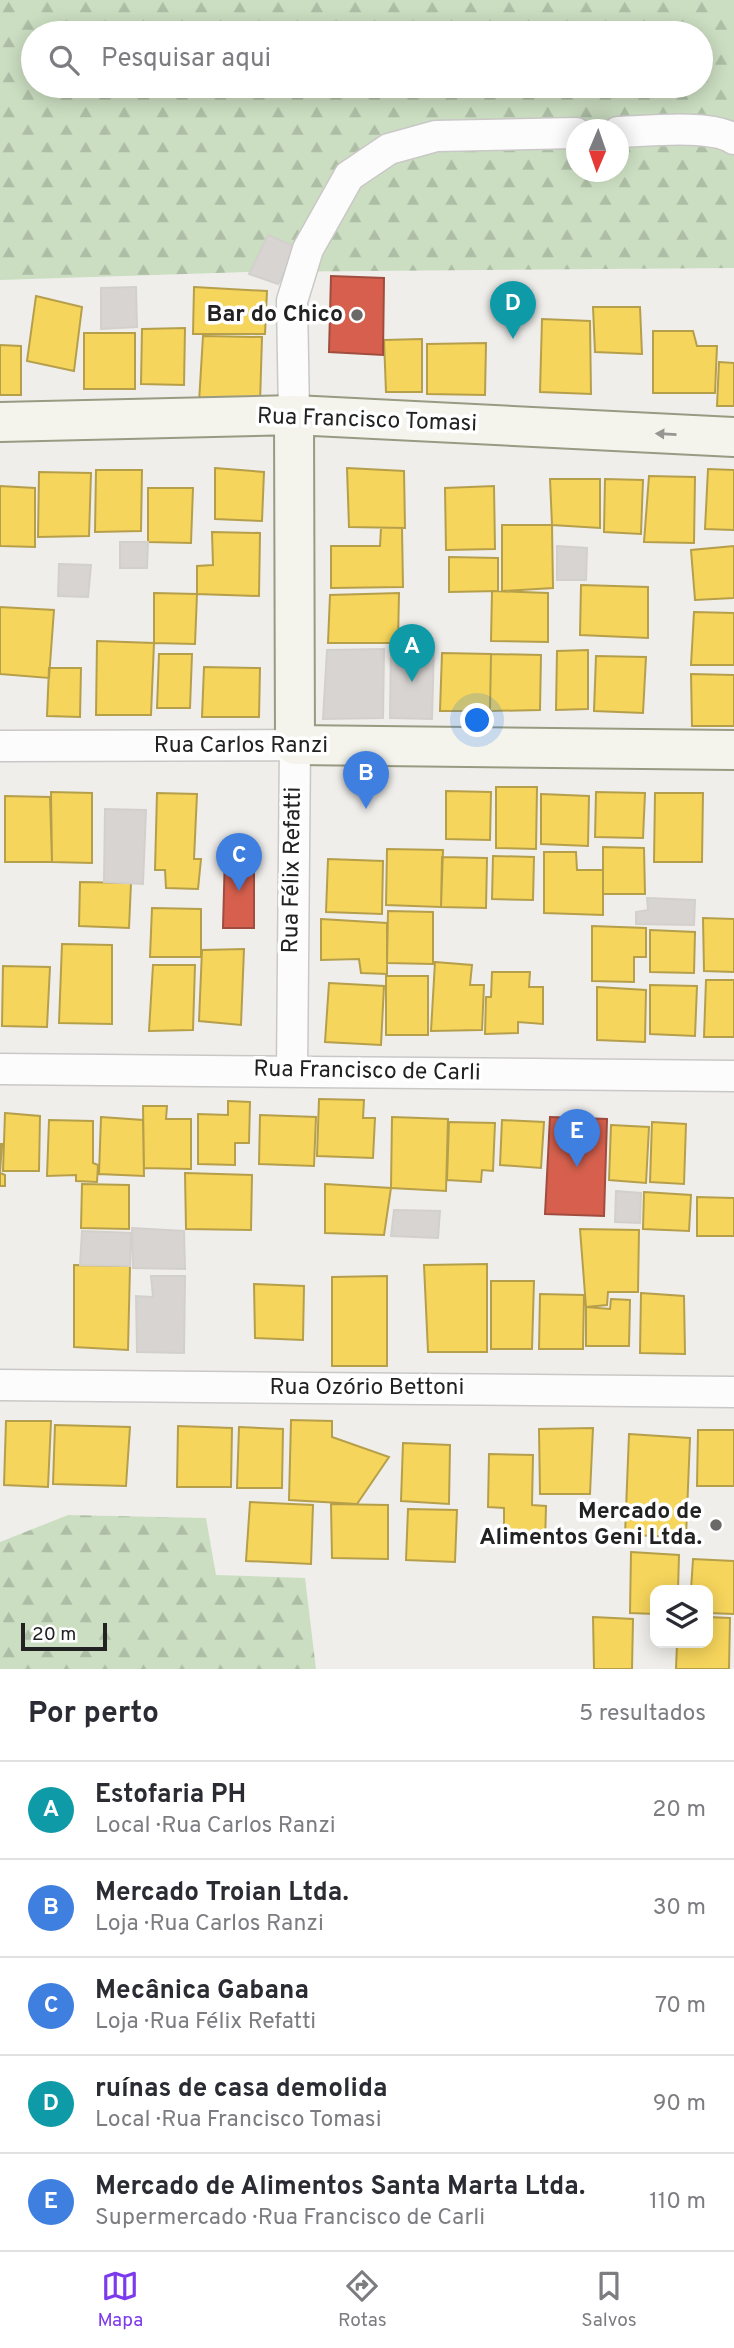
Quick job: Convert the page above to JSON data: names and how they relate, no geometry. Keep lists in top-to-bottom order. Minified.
{"streets":{"main road":["Rua Francisco Tomasi","Rua Carlos Ranzi","Rua Félix Refatti"],"street":["Rua Francisco de Carli","Rua Ozório Bettoni"]},"crossings":[["Rua Francisco Tomasi","Rua Félix Refatti"],["Rua Carlos Ranzi","Rua Félix Refatti"],["Rua Félix Refatti","Rua Francisco de Carli"]],"one_way":["Rua Francisco Tomasi"],"places":["Bar do Chico","Mercado de Alimentos Geni Ltda."],"scale_bar":"20 m","north":"bottom","page":{"search":"Pesquisar aqui","pins":["D","A","B","C","E"],"scale":"20 m","heading":["Por perto","5 resultados"],"list":[{"mark":"A","name":"Estofaria PH","note":"Local · Rua Carlos Ranzi","value":"20 m"},{"mark":"B","name":"Mercado Troian Ltda.","note":"Loja · Rua Carlos Ranzi","value":"30 m"},{"mark":"C","name":"Mecânica Gabana","note":"Loja · Rua Félix Refatti","value":"70 m"},{"mark":"D","name":"ruínas de casa demolida","note":"Local · Rua Francisco Tomasi","value":"90 m"},{"mark":"E","name":"Mercado de Alimentos Santa Marta Ltda.","note":"Supermercado · Rua Francisco de Carli","value":"110 m"}],"nav":["Mapa","Rotas","Salvos"]}}
